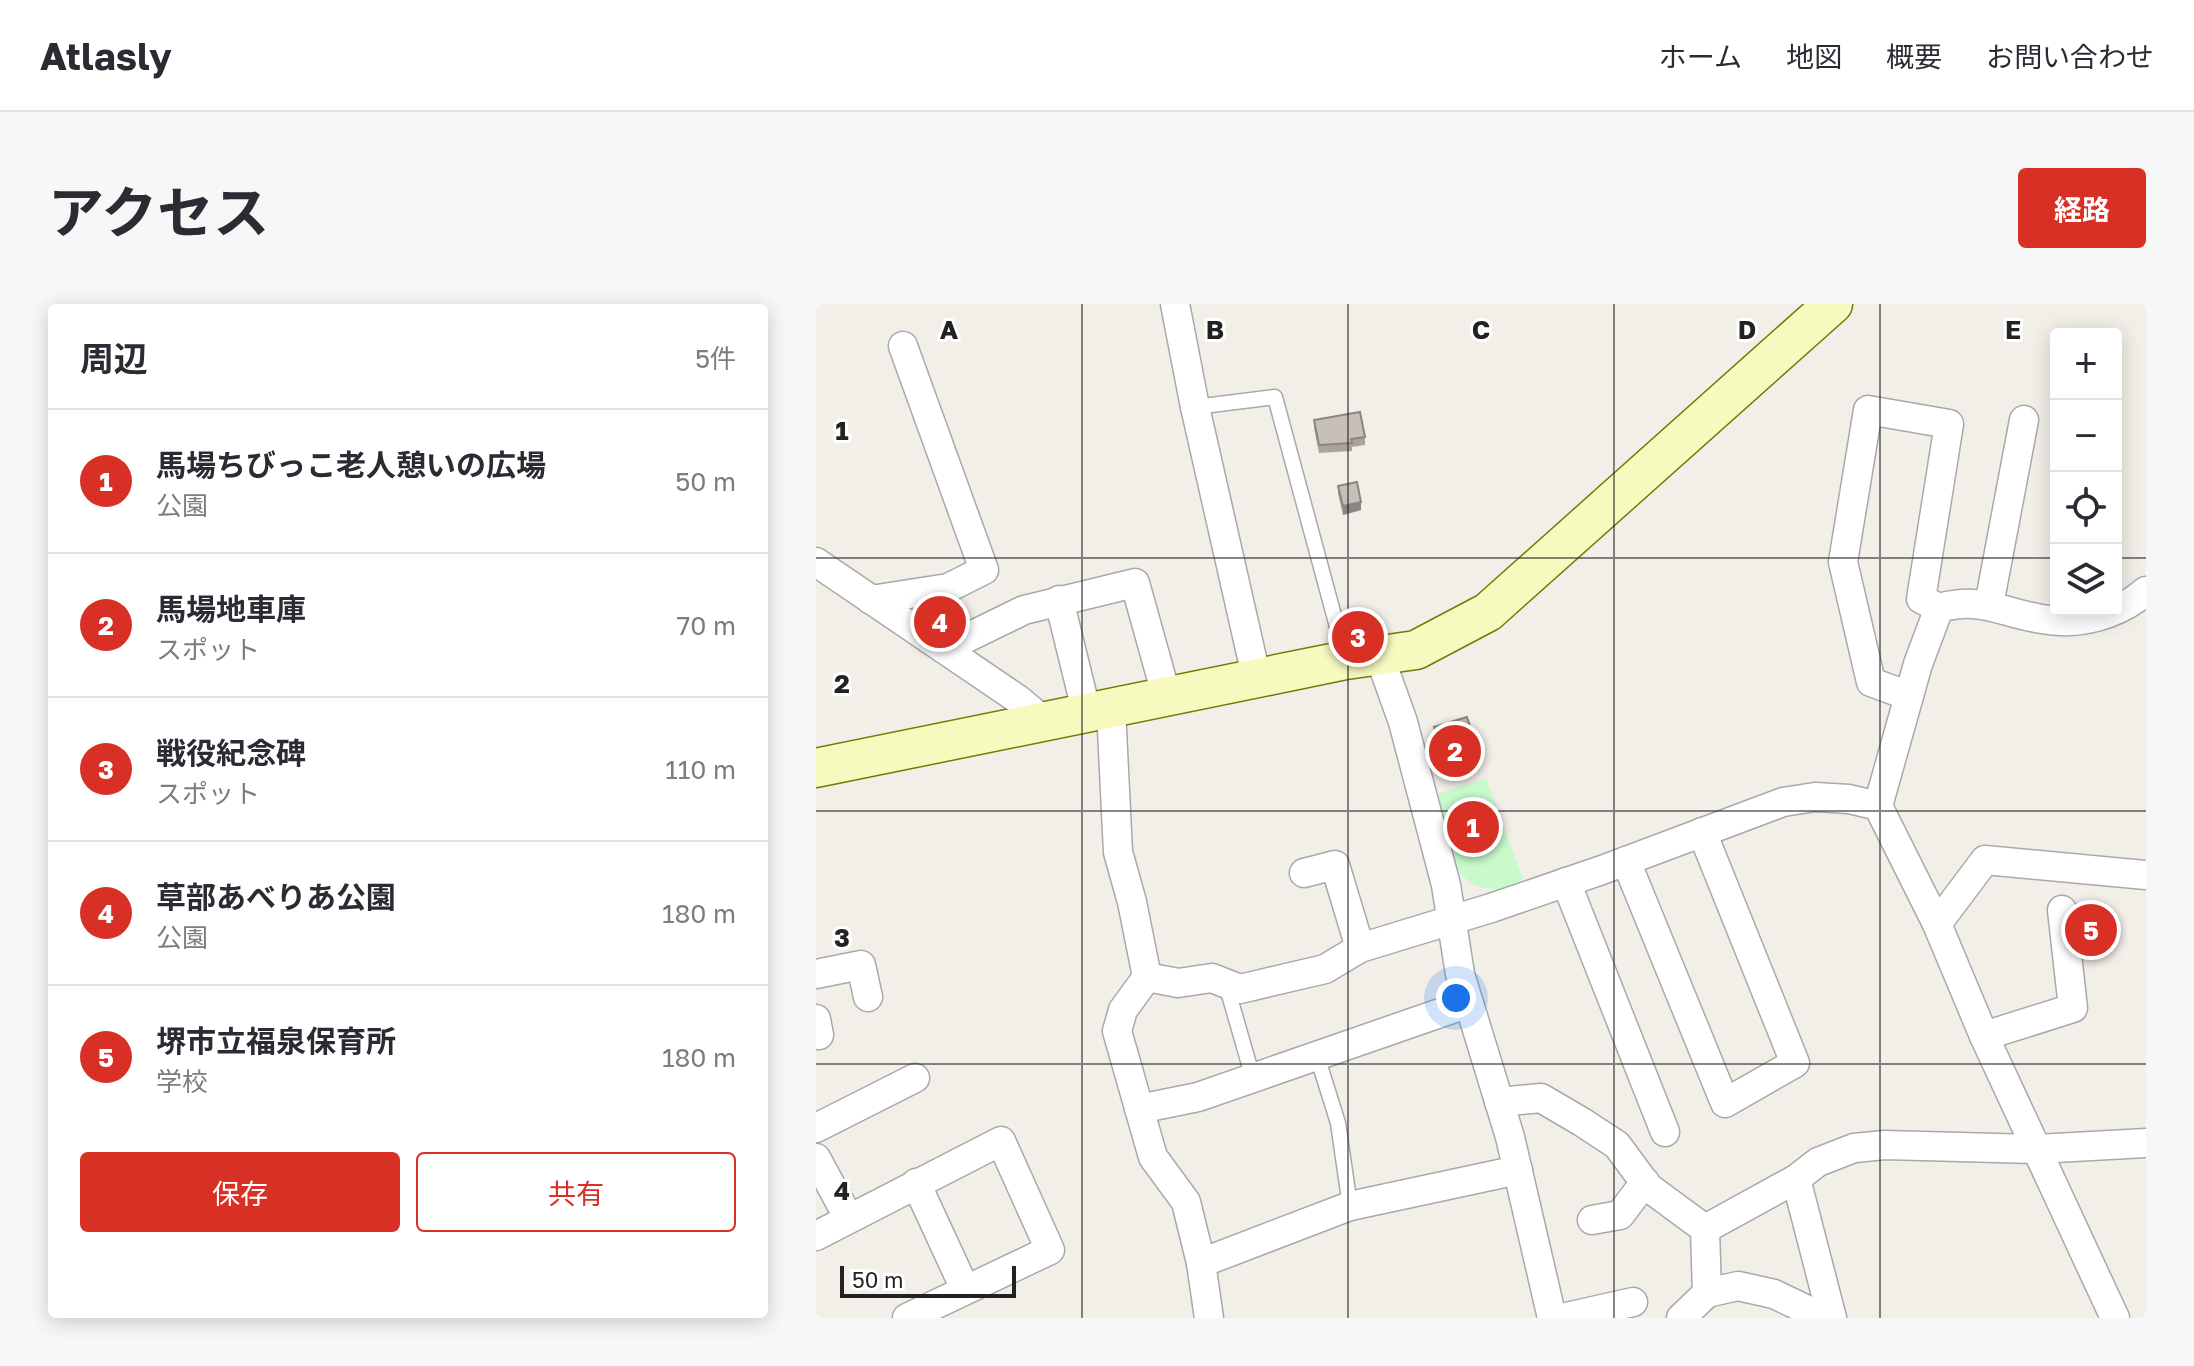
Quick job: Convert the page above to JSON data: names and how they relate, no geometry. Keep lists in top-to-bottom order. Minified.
{"scale_bar":"50 m","page":{"header":"Atlasly","nav":["ホーム","地図","概要","お問い合わせ"],"title":"アクセス","buttons":["経路",["保存","共有"]],"heading":["周辺","5件"],"map_buttons":["+","−"],"list":[{"mark":"1","name":"馬場ちびっこ老人憩いの広場","note":"公園","value":"50 m"},{"mark":"2","name":"馬場地車庫","note":"スポット","value":"70 m"},{"mark":"3","name":"戦役紀念碑","note":"スポット","value":"110 m"},{"mark":"4","name":"草部あべりあ公園","note":"公園","value":"180 m"},{"mark":"5","name":"堺市立福泉保育所","note":"学校","value":"180 m"}],"pins":["4","3","2","1","5"],"scale":"50 m"},"grid":{"columns":["A","B","C","D","E"],"rows":["1","2","3","4"]}}
